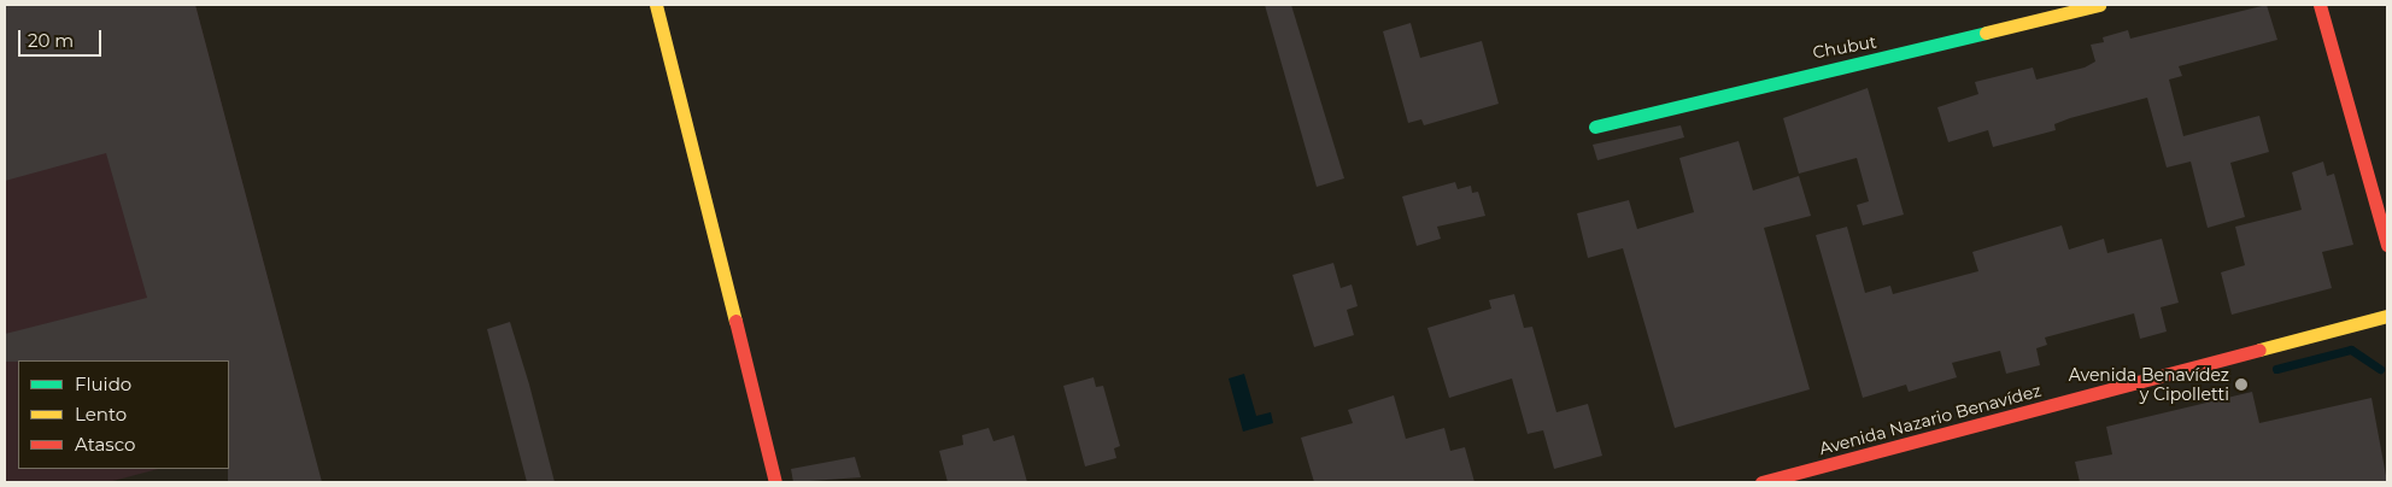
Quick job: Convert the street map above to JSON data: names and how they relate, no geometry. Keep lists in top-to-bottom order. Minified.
{"streets":{"street":["Chubut","Avenida Nazario Benavídez"]},"places":["Avenida Benavídez y Cipolletti"],"legend":["Fluido","Lento","Atasco"],"scale_bar":"20 m"}
